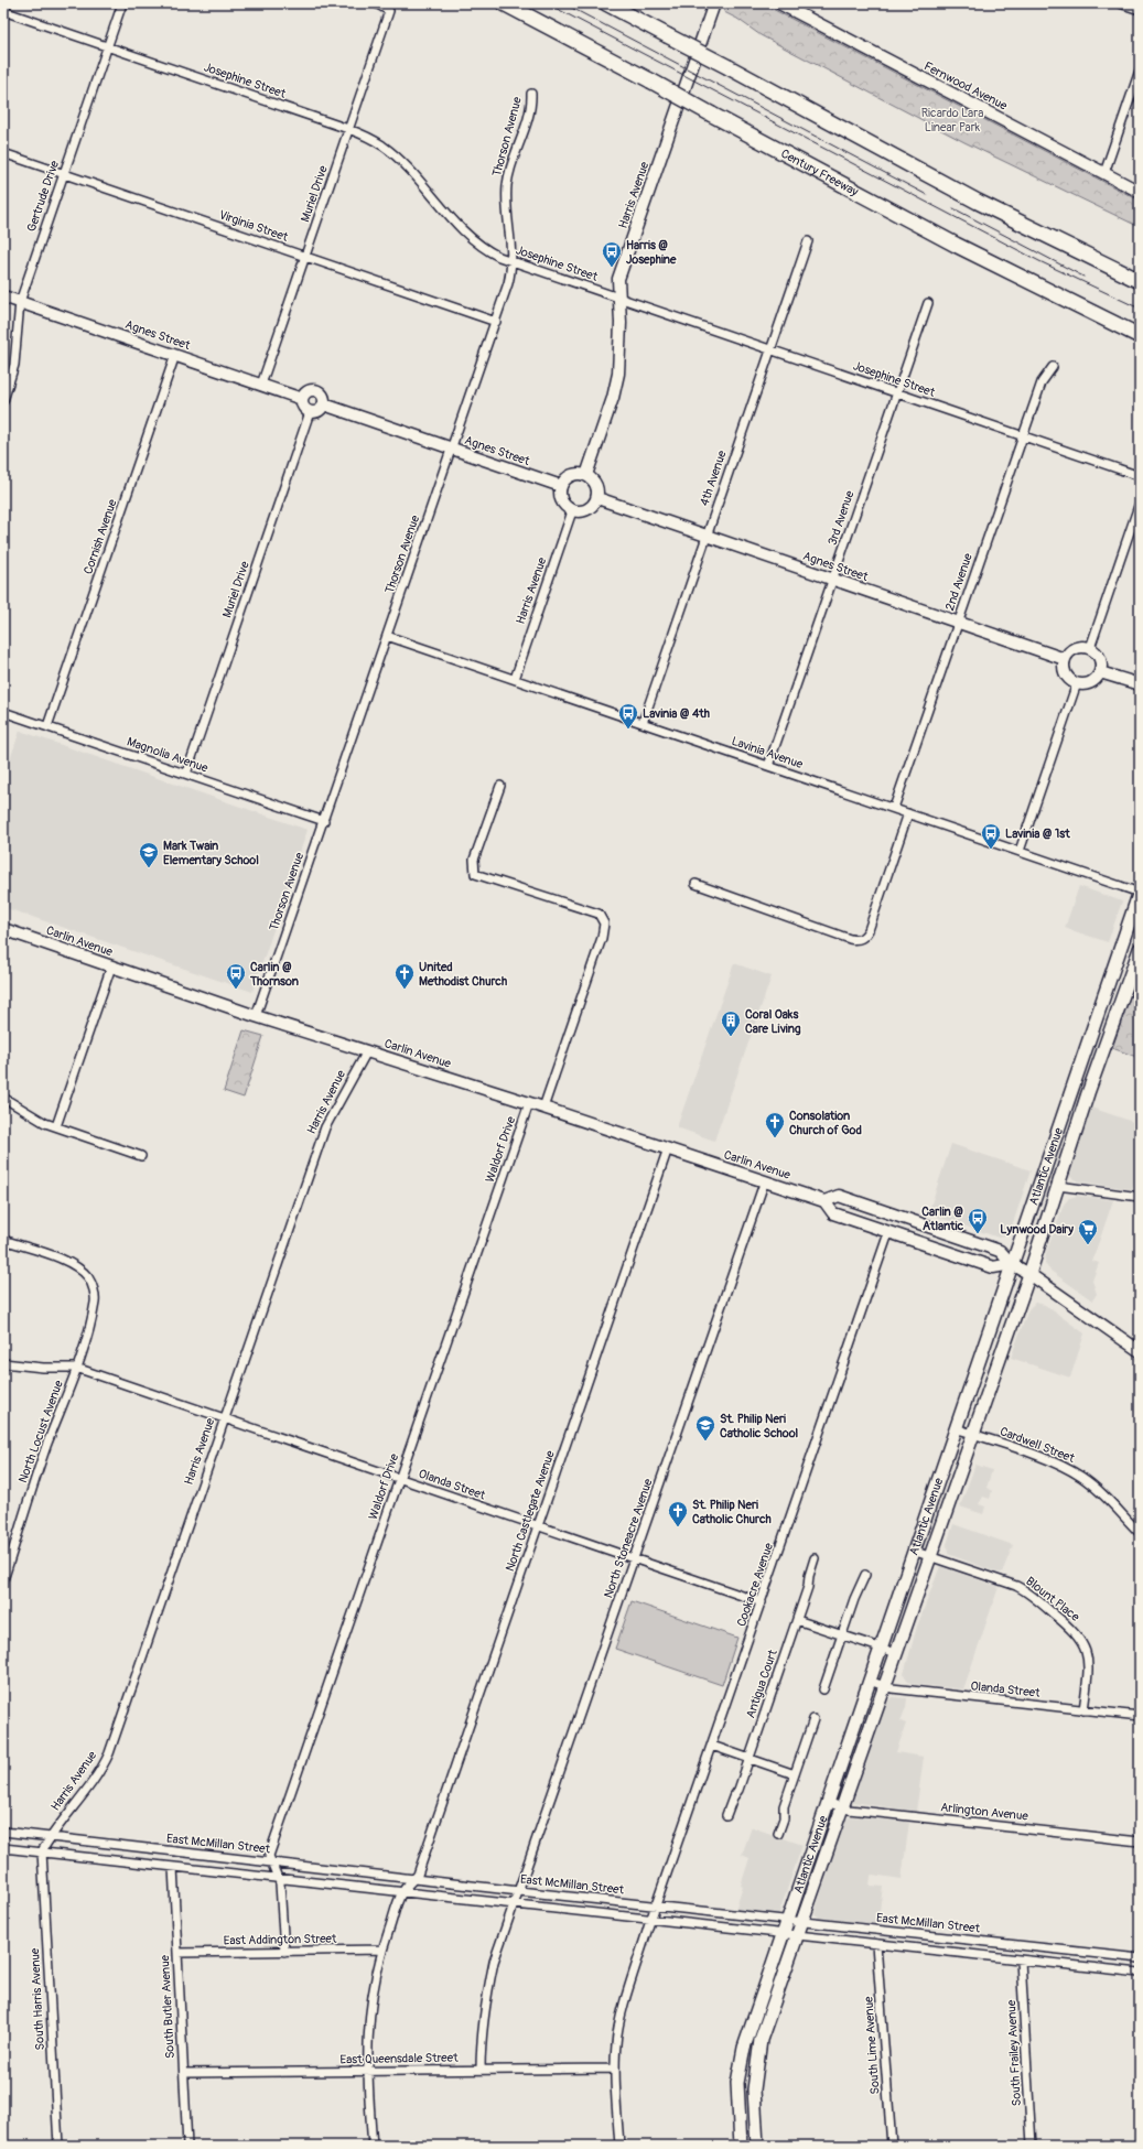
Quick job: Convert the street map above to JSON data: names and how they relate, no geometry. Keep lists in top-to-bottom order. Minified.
{"streets":{"highway":["Century Freeway"],"main road":["Atlantic Avenue"],"street":["Josephine Street","Fernwood Avenue","Thorson Avenue","Muriel Drive","Harris Avenue","Gertrude Drive","Virginia Street","Agnes Street","4th Avenue","3rd Avenue","Cornish Avenue","2nd Avenue","Lavinia Avenue","Magnolia Avenue","Carlin Avenue","Waldorf Drive","North Locust Avenue","Cardwell Street","Olanda Street","North Castlegate Avenue","North Stoneacre Avenue","Cookacre Avenue","Blount Place","Antigua Court","Arlington Avenue","East McMillan Street","East Addington Street","South Harris Avenue","South Butler Avenue","South Lime Avenue","South Frailey Avenue","East Queensdale Street"]},"crossings":[["Josephine Street","Thorson Avenue"],["Josephine Street","Muriel Drive"],["Josephine Street","Harris Avenue"],["Josephine Street","Gertrude Drive"],["Josephine Street","4th Avenue"],["Josephine Street","3rd Avenue"],["Josephine Street","2nd Avenue"],["Thorson Avenue","Virginia Street"],["Thorson Avenue","Agnes Street"],["Thorson Avenue","Lavinia Avenue"],["Thorson Avenue","Magnolia Avenue"],["Thorson Avenue","Carlin Avenue"],["Muriel Drive","Virginia Street"],["Muriel Drive","Agnes Street"],["Muriel Drive","Magnolia Avenue"],["Harris Avenue","Agnes Street"],["Harris Avenue","Lavinia Avenue"],["Harris Avenue","Carlin Avenue"],["Harris Avenue","Olanda Street"],["Harris Avenue","East McMillan Street"],["Harris Avenue","South Harris Avenue"],["Gertrude Drive","Virginia Street"],["Gertrude Drive","Agnes Street"],["Agnes Street","4th Avenue"],["Agnes Street","3rd Avenue"],["Agnes Street","Cornish Avenue"],["Agnes Street","2nd Avenue"],["4th Avenue","Lavinia Avenue"],["3rd Avenue","Lavinia Avenue"],["Cornish Avenue","Magnolia Avenue"],["2nd Avenue","Lavinia Avenue"],["Lavinia Avenue","Atlantic Avenue"],["Carlin Avenue","Waldorf Drive"],["Carlin Avenue","Atlantic Avenue"],["Carlin Avenue","North Castlegate Avenue"],["Carlin Avenue","North Stoneacre Avenue"],["Carlin Avenue","Cookacre Avenue"],["Waldorf Drive","Olanda Street"],["Waldorf Drive","East McMillan Street"],["Atlantic Avenue","Cardwell Street"],["Atlantic Avenue","Olanda Street"],["Atlantic Avenue","Blount Place"],["Atlantic Avenue","Arlington Avenue"],["Atlantic Avenue","East McMillan Street"],["North Locust Avenue","Olanda Street"],["Olanda Street","North Castlegate Avenue"],["Olanda Street","North Stoneacre Avenue"],["Olanda Street","Cookacre Avenue"],["Olanda Street","Blount Place"],["North Castlegate Avenue","East McMillan Street"],["North Stoneacre Avenue","East McMillan Street"],["North Stoneacre Avenue","East Queensdale Street"],["Cookacre Avenue","East McMillan Street"],["Cookacre Avenue","East Queensdale Street"],["East McMillan Street","South Harris Avenue"],["East McMillan Street","South Butler Avenue"],["East McMillan Street","South Lime Avenue"],["East McMillan Street","South Frailey Avenue"],["East Addington Street","South Butler Avenue"],["South Butler Avenue","East Queensdale Street"]],"parks":["Ricardo Lara Linear Park"],"places":{"bus stop":["Harris @ Josephine","Lavinia @ 4th","Lavinia @ 1st","Carlin @ Thornson","Carlin @ Atlantic"],"school or university":["Mark Twain Elementary School","St. Philip Neri Catholic School"],"church":["United Methodist Church","Consolation Church of God","St. Philip Neri Catholic Church"],"building":["Coral Oaks Care Living"],"supermarket":["Lynwood Dairy"]}}
